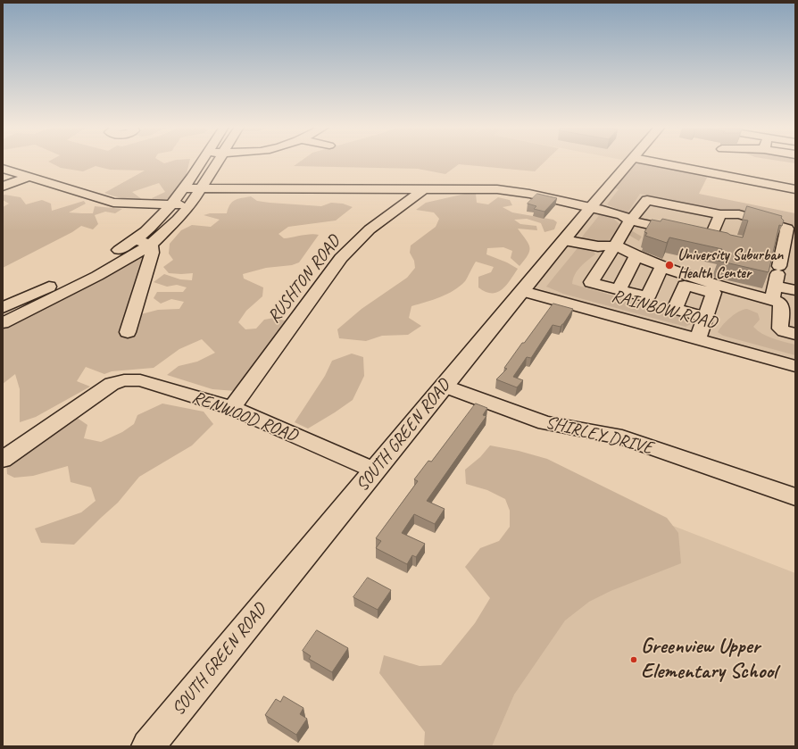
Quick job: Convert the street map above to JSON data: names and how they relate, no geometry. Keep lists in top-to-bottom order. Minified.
{"streets":{"main road":["SOUTH GREEN ROAD"],"street":["RUSHTON ROAD","RAINBOW ROAD","RENWOOD ROAD","SHIRLEY DRIVE"]},"crossings":[["RUSHTON ROAD","RENWOOD ROAD"],["RAINBOW ROAD","SOUTH GREEN ROAD"],["RENWOOD ROAD","SOUTH GREEN ROAD"],["SOUTH GREEN ROAD","SHIRLEY DRIVE"]],"places":["University Suburban Health Center","Greenview Upper Elementary School"]}
